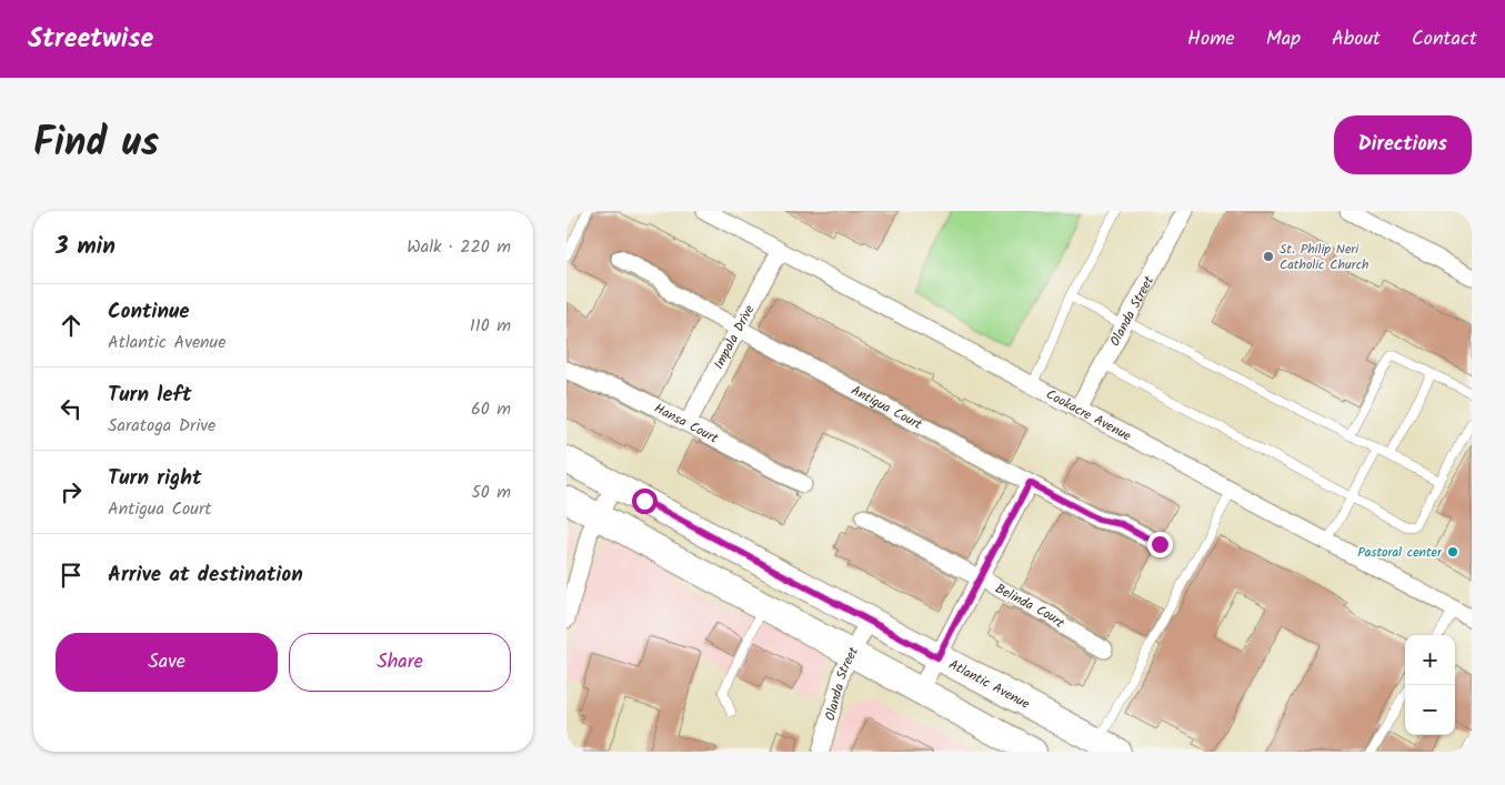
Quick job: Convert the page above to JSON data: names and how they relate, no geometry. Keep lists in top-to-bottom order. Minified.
{"streets":{"main road":["Atlantic Avenue"],"street":["Olanda Street","Impala Drive","Antigua Court","Cookacre Avenue","Hansa Court","Belinda Court"]},"crossings":[["Olanda Street","Cookacre Avenue"],["Olanda Street","Atlantic Avenue"],["Impala Drive","Antigua Court"],["Impala Drive","Cookacre Avenue"],["Impala Drive","Hansa Court"]],"places":["St. Philip Neri Catholic Church","Pastoral center"],"page":{"header":"Streetwise","nav":["Home","Map","About","Contact"],"title":"Find us","buttons":["Directions",["Save","Share"]],"heading":["3 min","Walk · 220 m"],"list":[["Continue","Atlantic Avenue","110 m"],["Turn left","Saratoga Drive","60 m"],["Turn right","Antigua Court","50 m"],"Arrive at destination"],"map_buttons":["+","−"]}}
